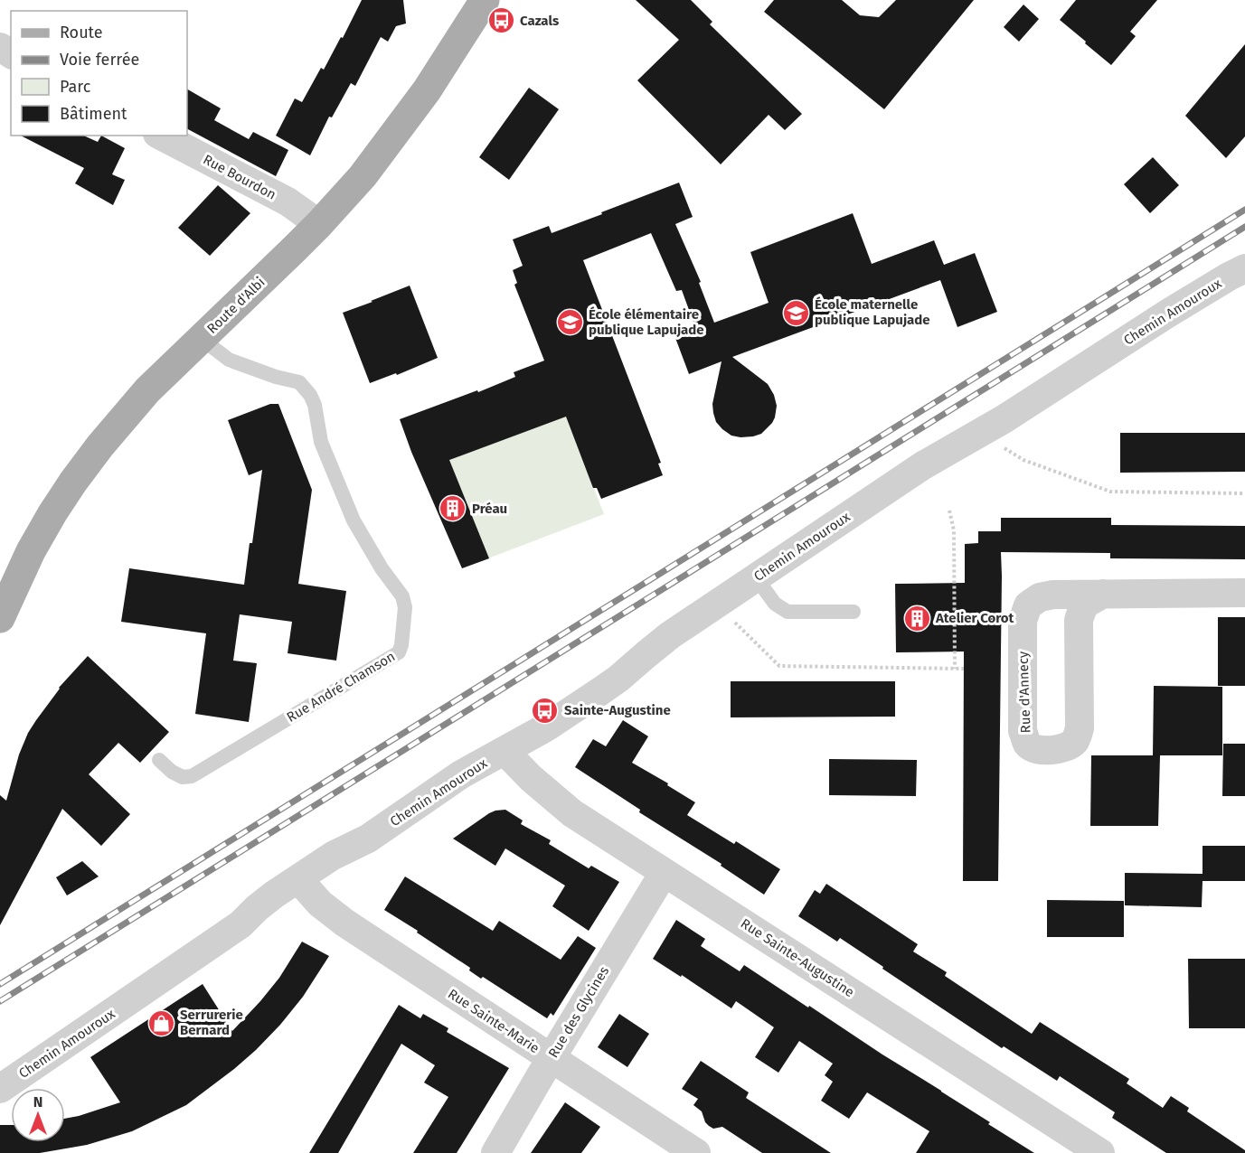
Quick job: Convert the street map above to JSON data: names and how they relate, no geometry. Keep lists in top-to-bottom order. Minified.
{"streets":{"main road":["Route d'Albi"],"street":["Rue Bourdon","Chemin Amouroux","Rue d'Annecy","Rue Sainte-Augustine","Rue des Glycines","Rue Sainte-Marie"],"lane":["Rue André Chamson"]},"crossings":[["Rue Bourdon","Route d'Albi"],["Route d'Albi","Rue André Chamson"],["Chemin Amouroux","Rue Sainte-Augustine"],["Chemin Amouroux","Rue Sainte-Marie"],["Rue Sainte-Augustine","Rue des Glycines"],["Rue des Glycines","Rue Sainte-Marie"]],"places":{"bus stop":["Cazals","Sainte-Augustine"],"school or university":["École maternelle publique Lapujade","École élémentaire publique Lapujade"],"building":["Préau","Atelier Corot"],"shop":["Serrurerie Bernard"]},"legend":["Route","Voie ferrée","Parc","Bâtiment"],"north":"top"}
